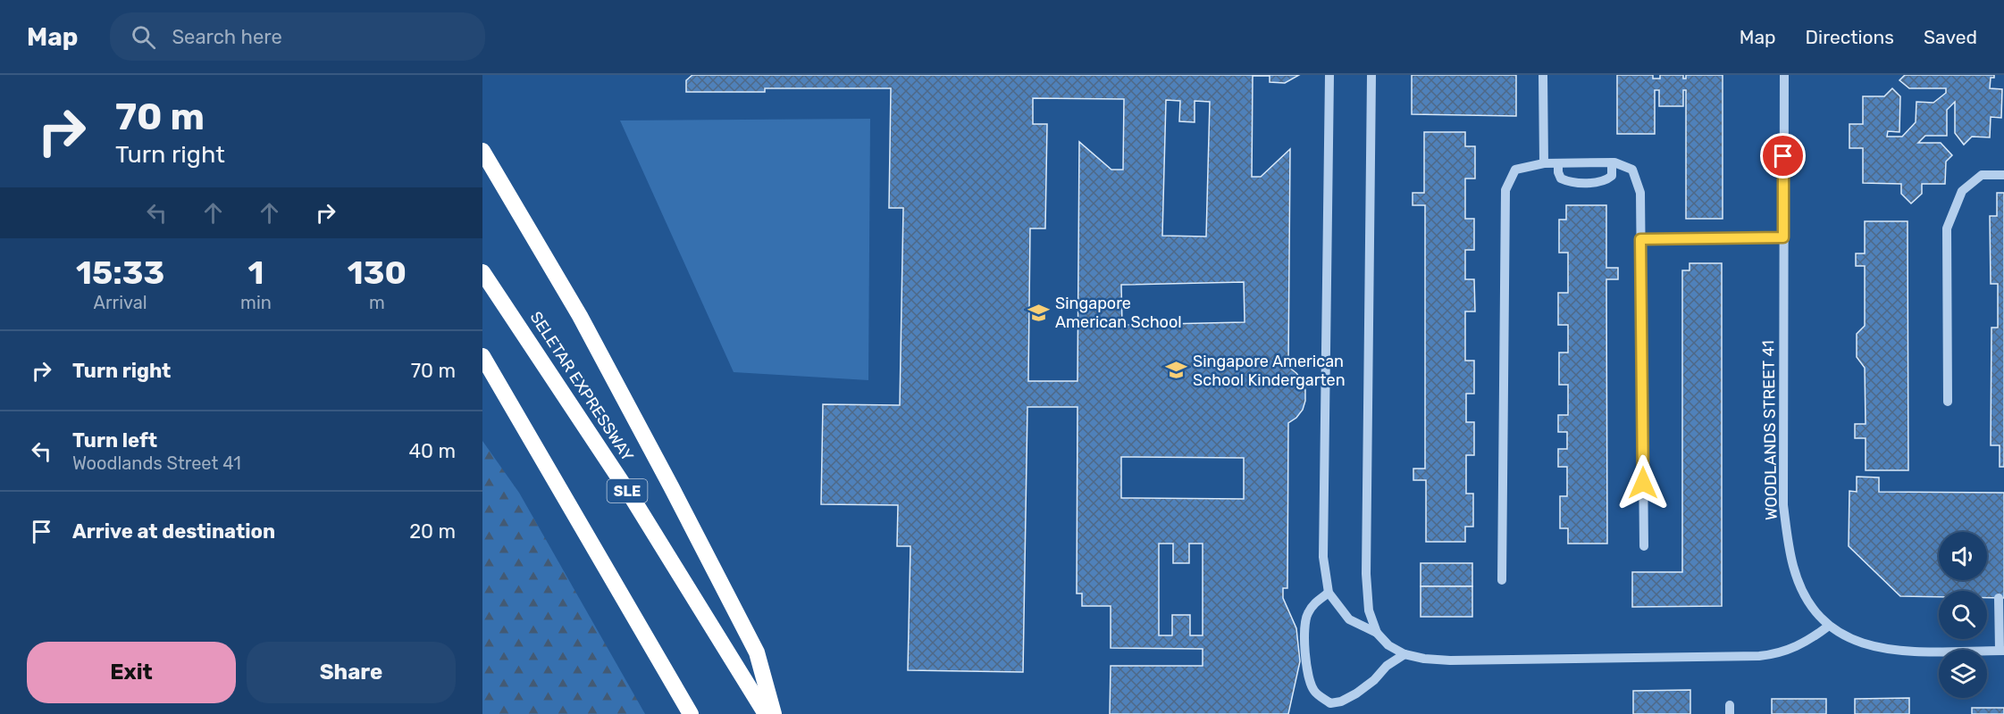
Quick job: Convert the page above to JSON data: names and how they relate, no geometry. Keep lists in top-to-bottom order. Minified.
{"streets":{"highway":["SELETAR EXPRESSWAY","SLE"],"street":["WOODLANDS STREET 41"]},"places":{"school or university":["Singapore American School","Singapore American School Kindergarten"]},"page":{"header":"Map","search":"Search here","nav":["Map","Directions","Saved"],"turn":["70 m","Turn right"],"eta":["15:33","Arrival","1","min","130","m"],"list":[{"name":"Turn right","value":"70 m"},{"name":"Turn left","note":"Woodlands Street 41","value":"40 m"},{"name":"Arrive at destination","value":"20 m"}],"buttons":["Exit","Share"]}}
